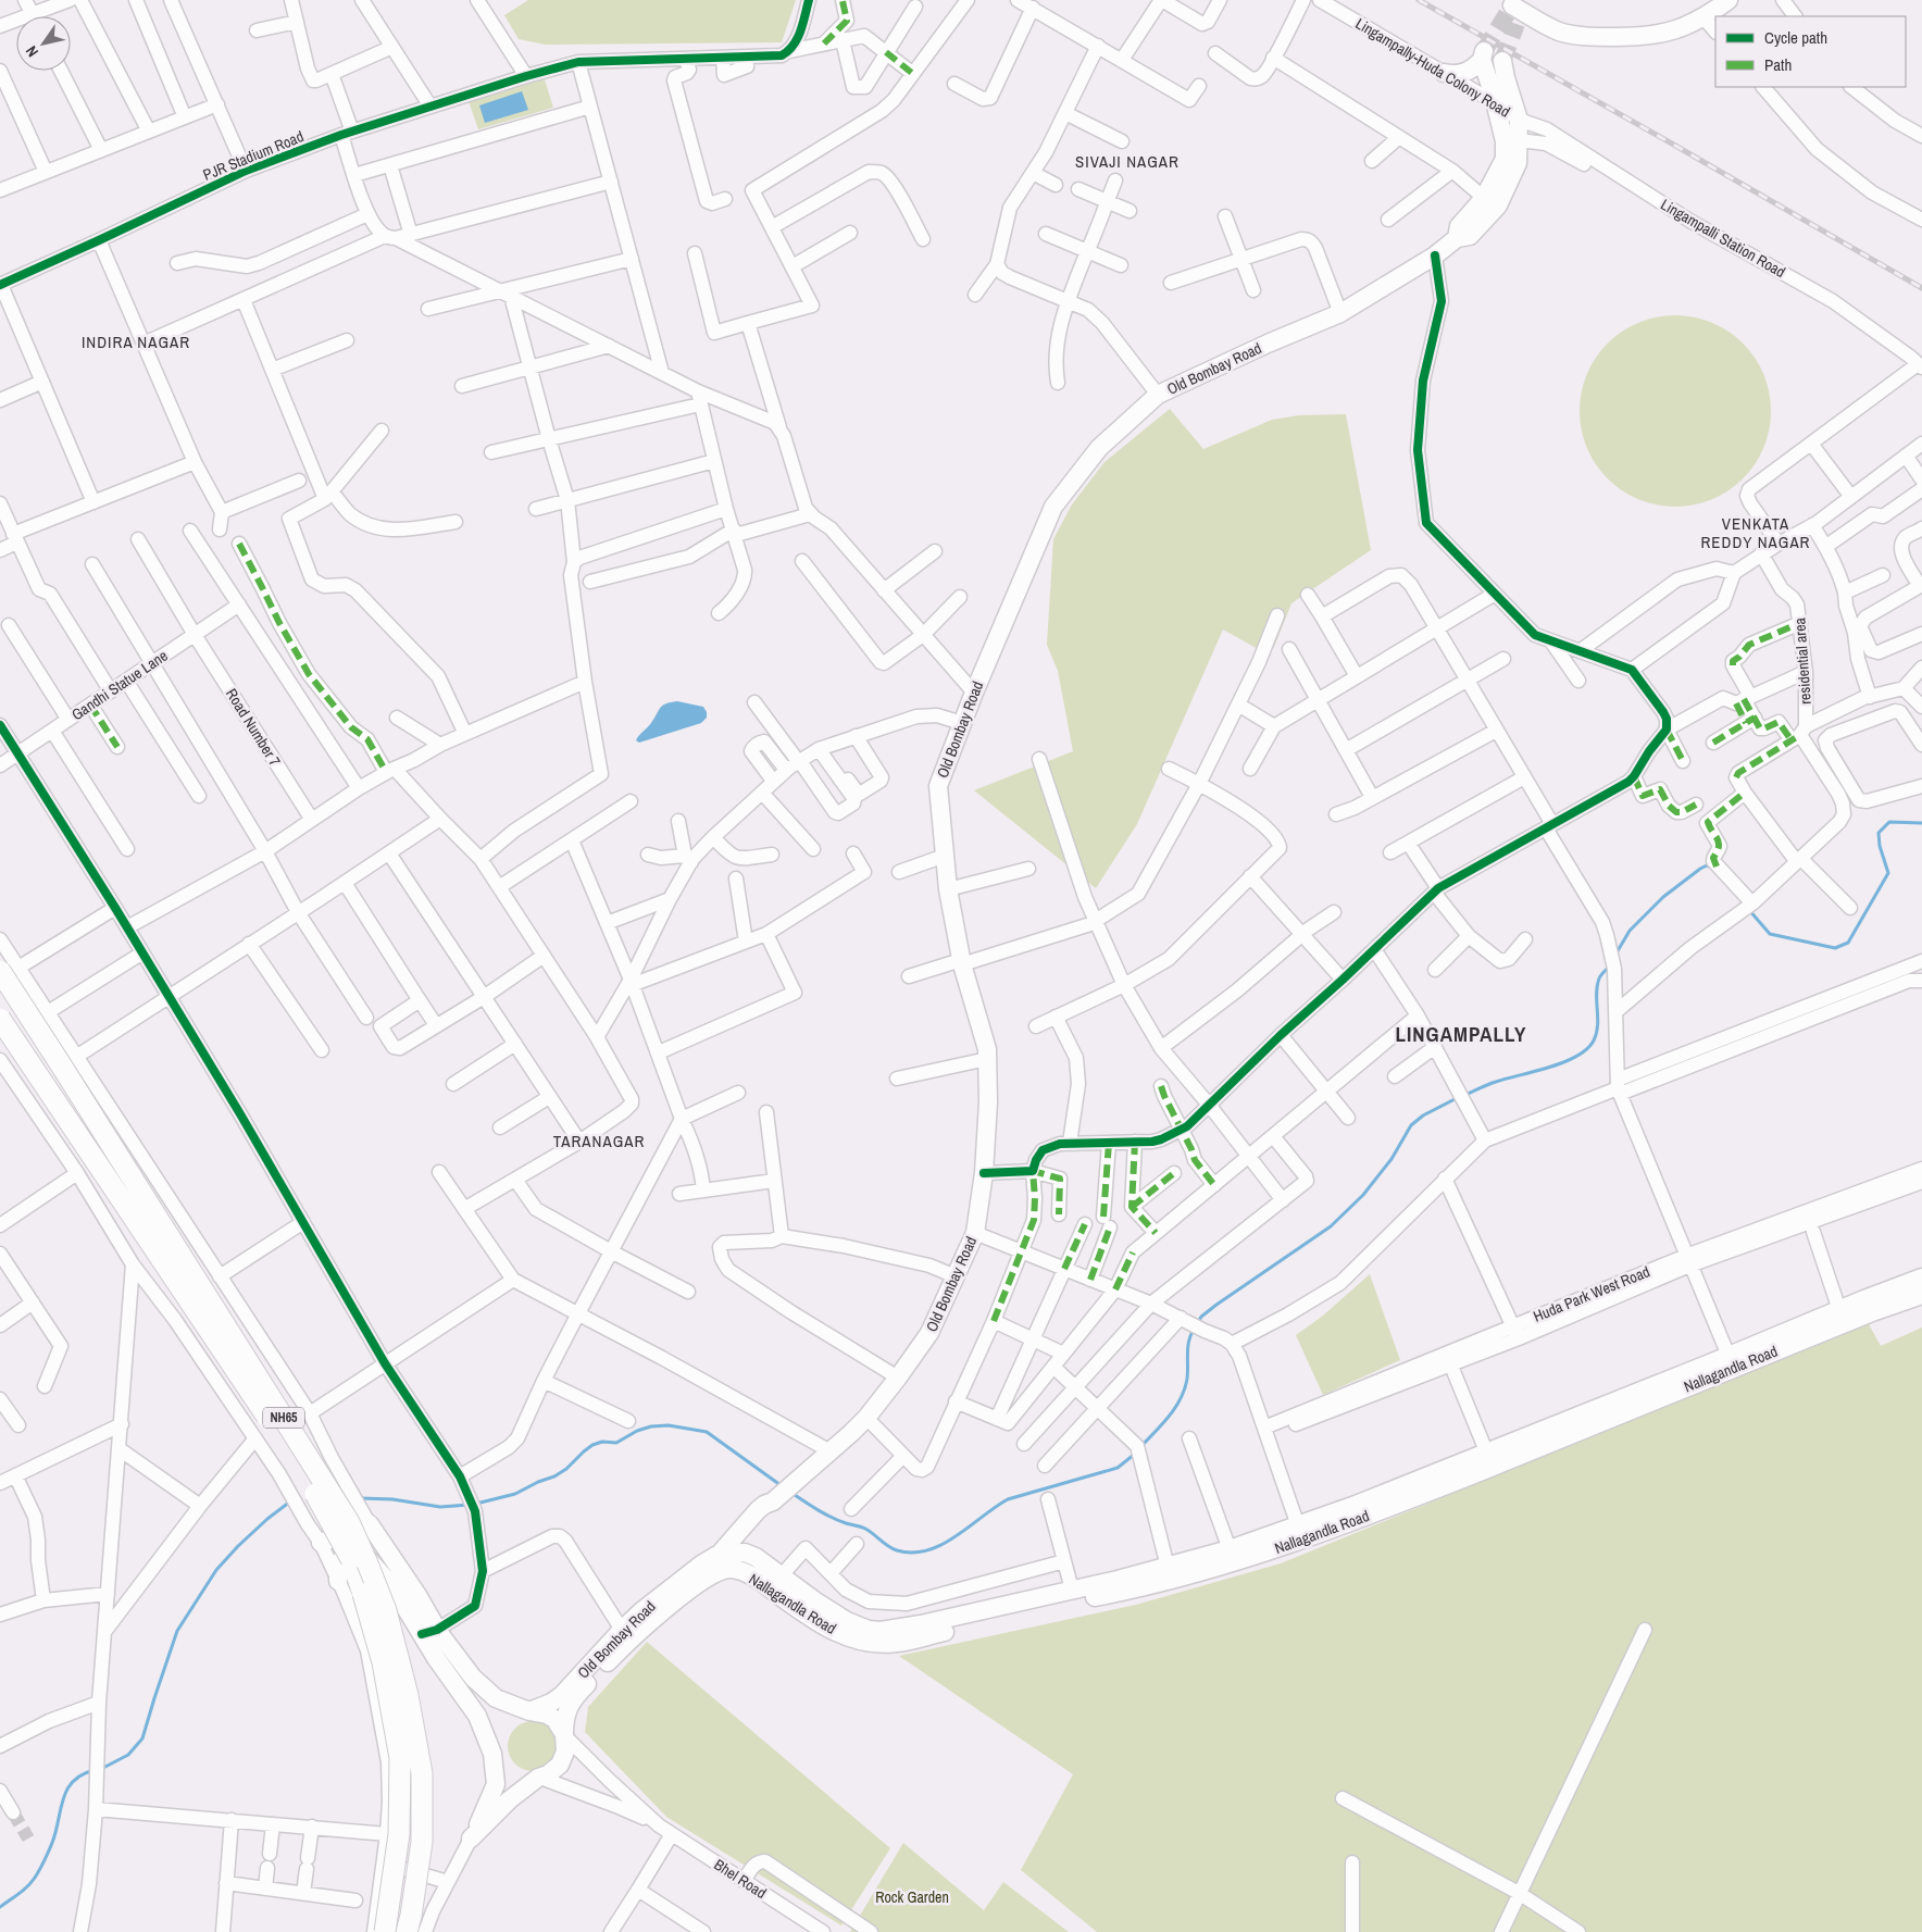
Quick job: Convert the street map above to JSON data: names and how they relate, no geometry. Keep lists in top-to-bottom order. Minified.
{"streets":{"highway":["NH65"],"main road":["Old Bombay Road","Nallagandla Road"],"street":["Lingampally-Huda Colony Road","PJR Stadium Road","Lingampalli Station Road","residential area","Gandhi Statue Lane","Road Number 7","Huda Park West Road","Bhel Road"]},"crossings":[["Lingampally-Huda Colony Road","Lingampalli Station Road"],["Lingampally-Huda Colony Road","Old Bombay Road"],["Lingampalli Station Road","Old Bombay Road"],["Old Bombay Road","Nallagandla Road"],["Gandhi Statue Lane","Road Number 7"]],"districts":["SIVAJI NAGAR","INDIRA NAGAR","VENKATA REDDY NAGAR","LINGAMPALLY","TARANAGAR"],"parks":["Rock Garden"],"legend":["Cycle path","Path"],"north":"bottom left"}
